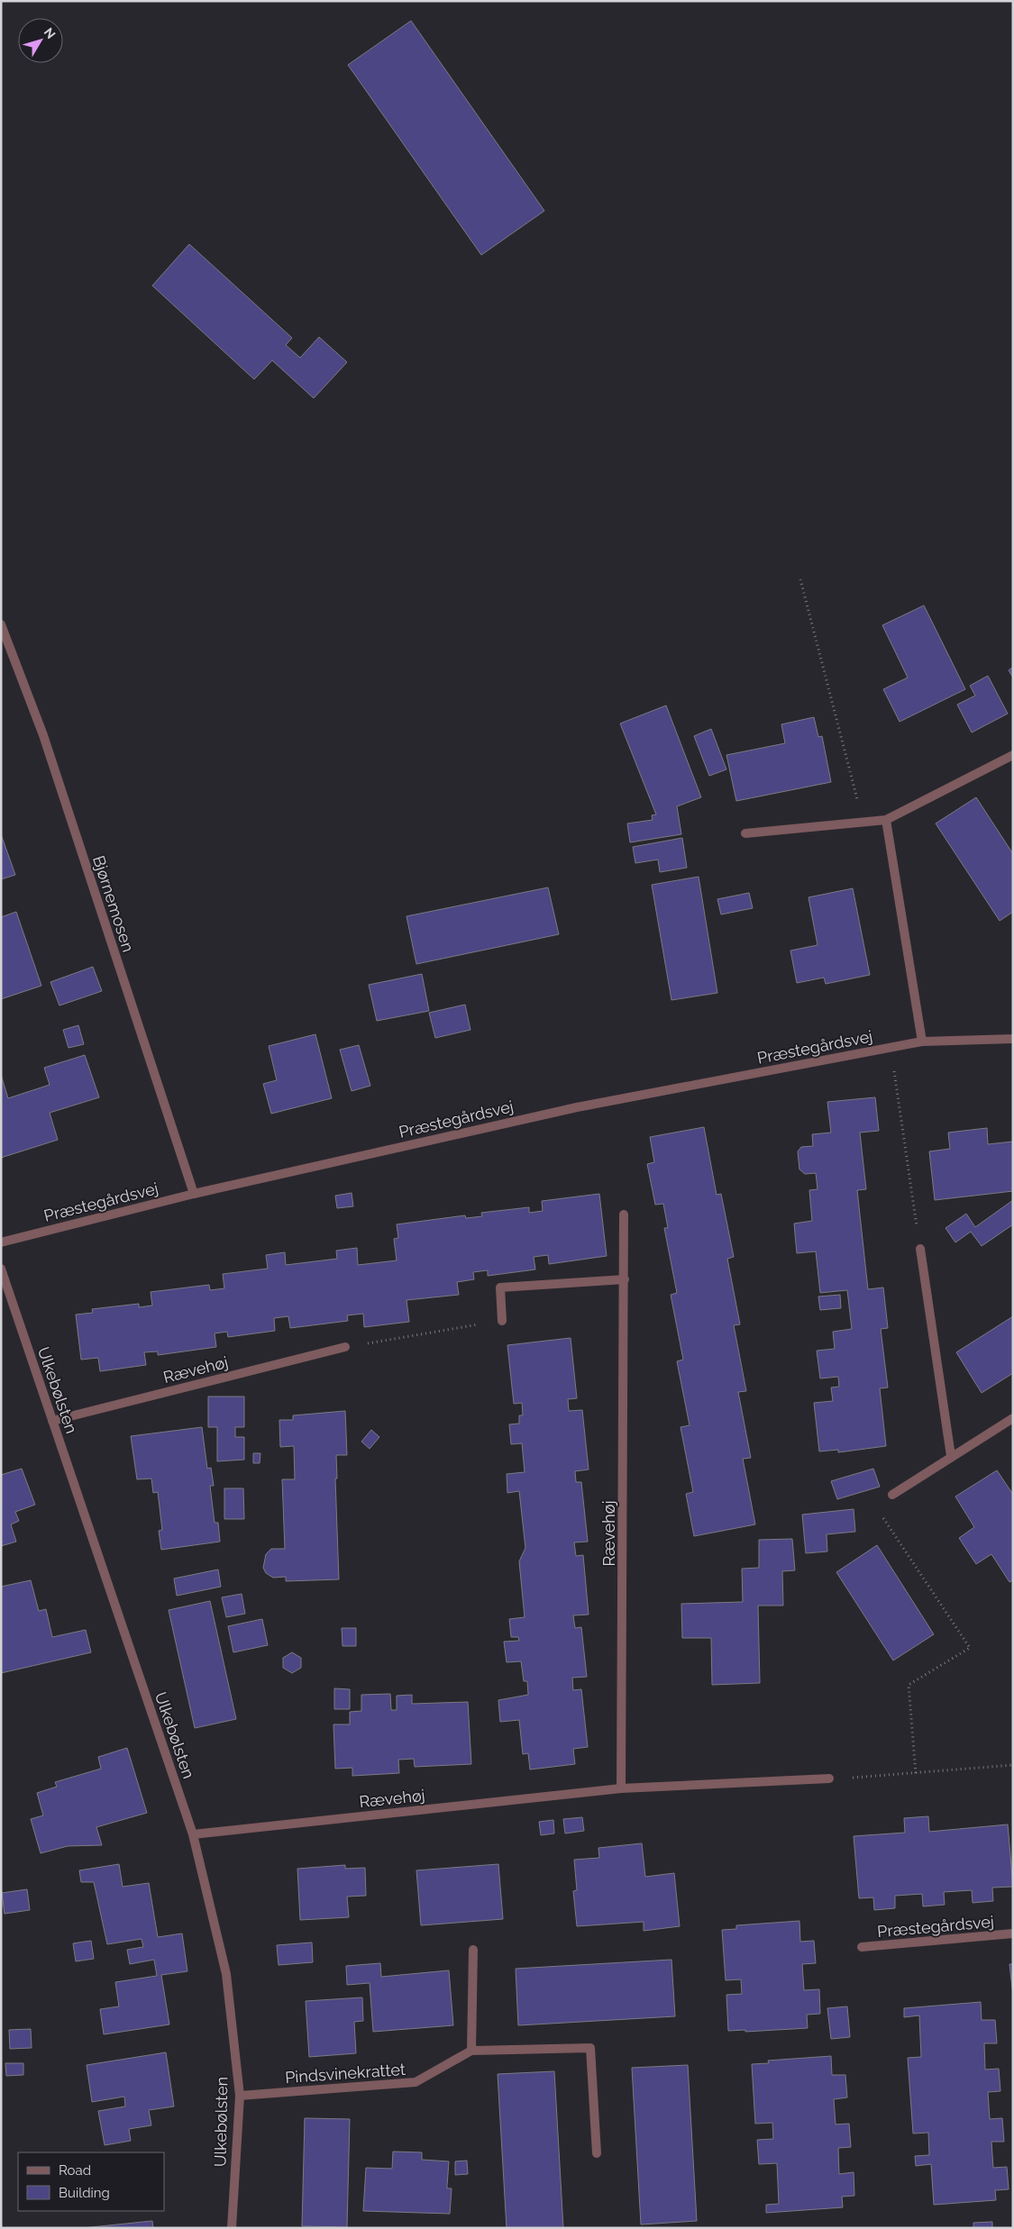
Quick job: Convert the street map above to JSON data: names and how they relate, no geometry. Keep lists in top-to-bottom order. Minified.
{"streets":{"street":["Bjørnemosen","Præstegårdsvej","Rævehøj","Ulkebølsten","Pindsvinekrattet"]},"crossings":[["Bjørnemosen","Præstegårdsvej"],["Rævehøj","Ulkebølsten"],["Ulkebølsten","Pindsvinekrattet"]],"legend":["Road","Building"],"north":"top right"}
